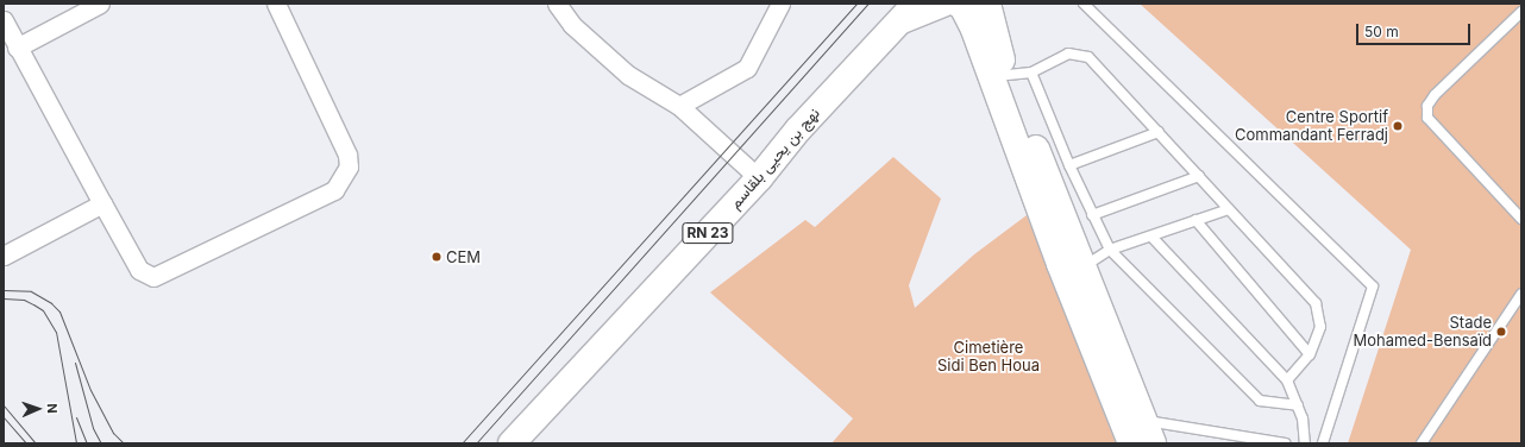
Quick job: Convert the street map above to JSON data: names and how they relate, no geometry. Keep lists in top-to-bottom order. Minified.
{"streets":{"main road":["نهج بن يحيى بلقاسم","RN 23"]},"parks":["Cimetière Sidi Ben Houa"],"places":["Centre Sportif Commandant Ferradj","CEM","Stade Mohamed-Bensaïd"],"scale_bar":"50 m","north":"right"}
